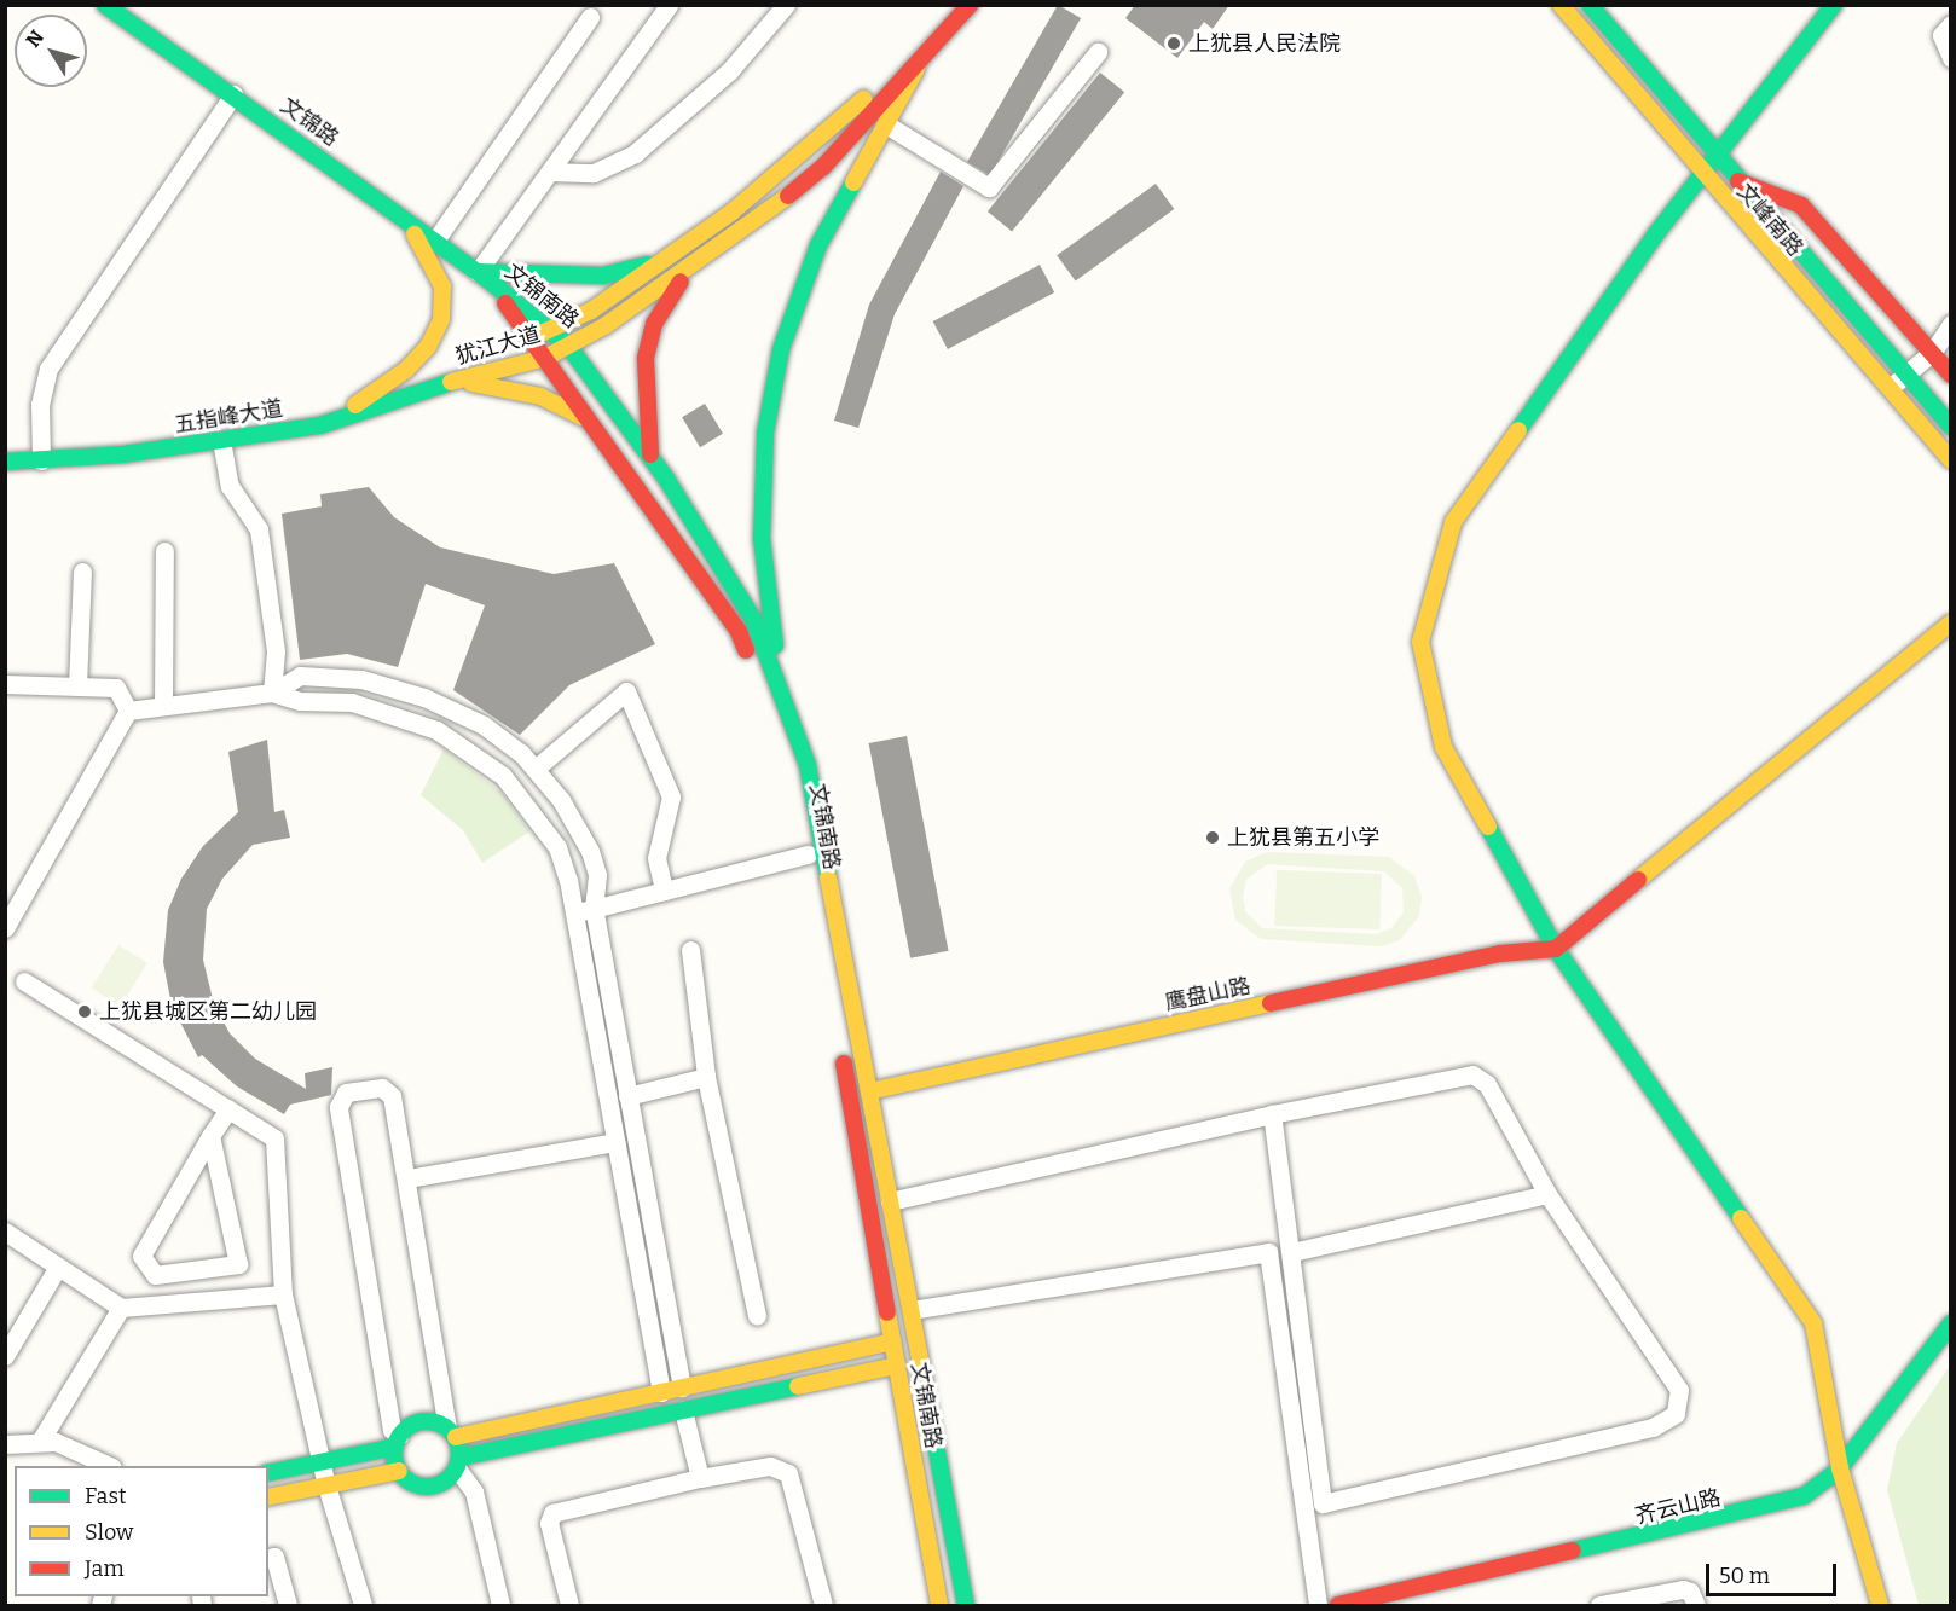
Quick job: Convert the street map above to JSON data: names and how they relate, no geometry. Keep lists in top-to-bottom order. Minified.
{"streets":{"main road":["文锦路","文峰南路","文锦南路","犹江大道","五指峰大道","鹰盘山路","齐云山路"]},"crossings":[["文锦路","文锦南路"],["文锦南路","犹江大道"],["文锦南路","鹰盘山路"],["犹江大道","五指峰大道"]],"places":["上犹县人民法院","上犹县第五小学","上犹县城区第二幼儿园"],"legend":["Fast","Slow","Jam"],"scale_bar":"50 m","north":"top left"}
